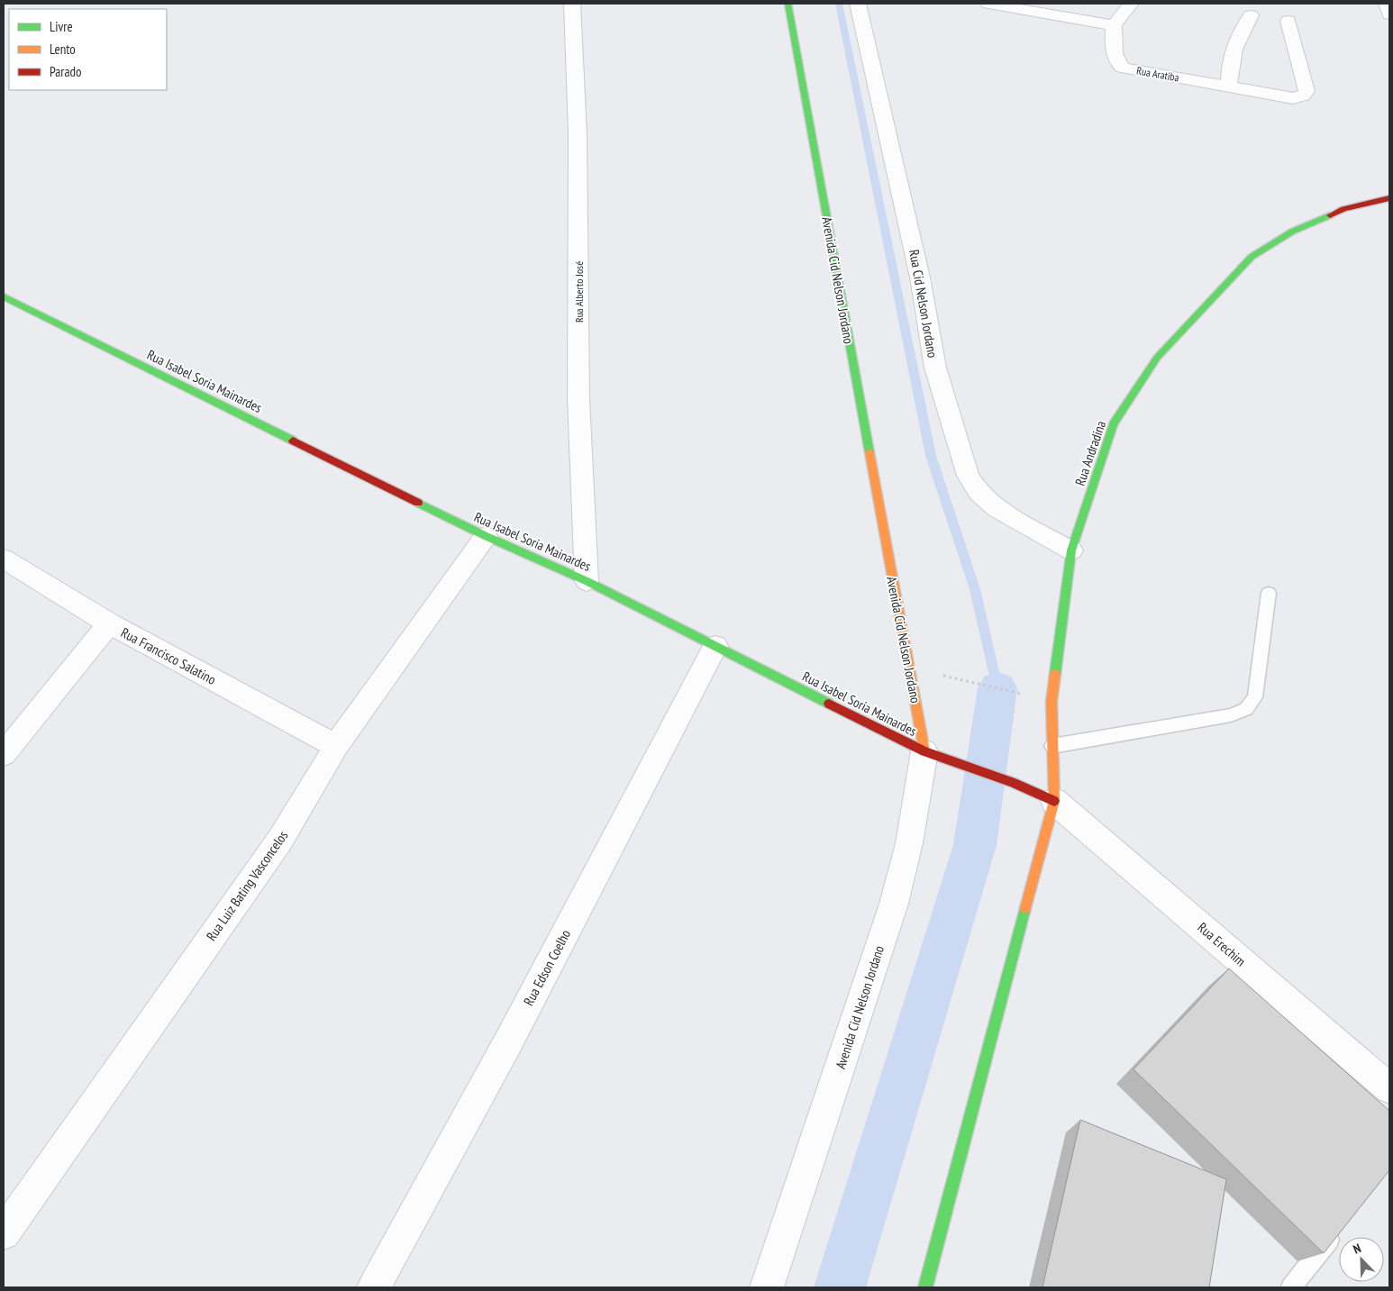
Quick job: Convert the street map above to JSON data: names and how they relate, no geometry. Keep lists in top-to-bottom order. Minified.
{"streets":{"street":["Rua Aratiba","Avenida Cid Nelson Jordano","Rua Alberto José","Rua Cid Nelson Jordano","Rua Isabel Soria Mainardes","Rua Andradina","Rua Francisco Salatino","Rua Luiz Bating Vasconcelos","Rua Erechim","Rua Edson Coelho"]},"crossings":[["Avenida Cid Nelson Jordano","Rua Isabel Soria Mainardes"],["Rua Alberto José","Rua Isabel Soria Mainardes"],["Rua Cid Nelson Jordano","Rua Andradina"],["Rua Isabel Soria Mainardes","Rua Andradina"],["Rua Isabel Soria Mainardes","Rua Luiz Bating Vasconcelos"],["Rua Isabel Soria Mainardes","Rua Erechim"],["Rua Isabel Soria Mainardes","Rua Edson Coelho"],["Rua Andradina","Rua Erechim"],["Rua Francisco Salatino","Rua Luiz Bating Vasconcelos"]],"legend":["Livre","Lento","Parado"],"north":"top left"}
